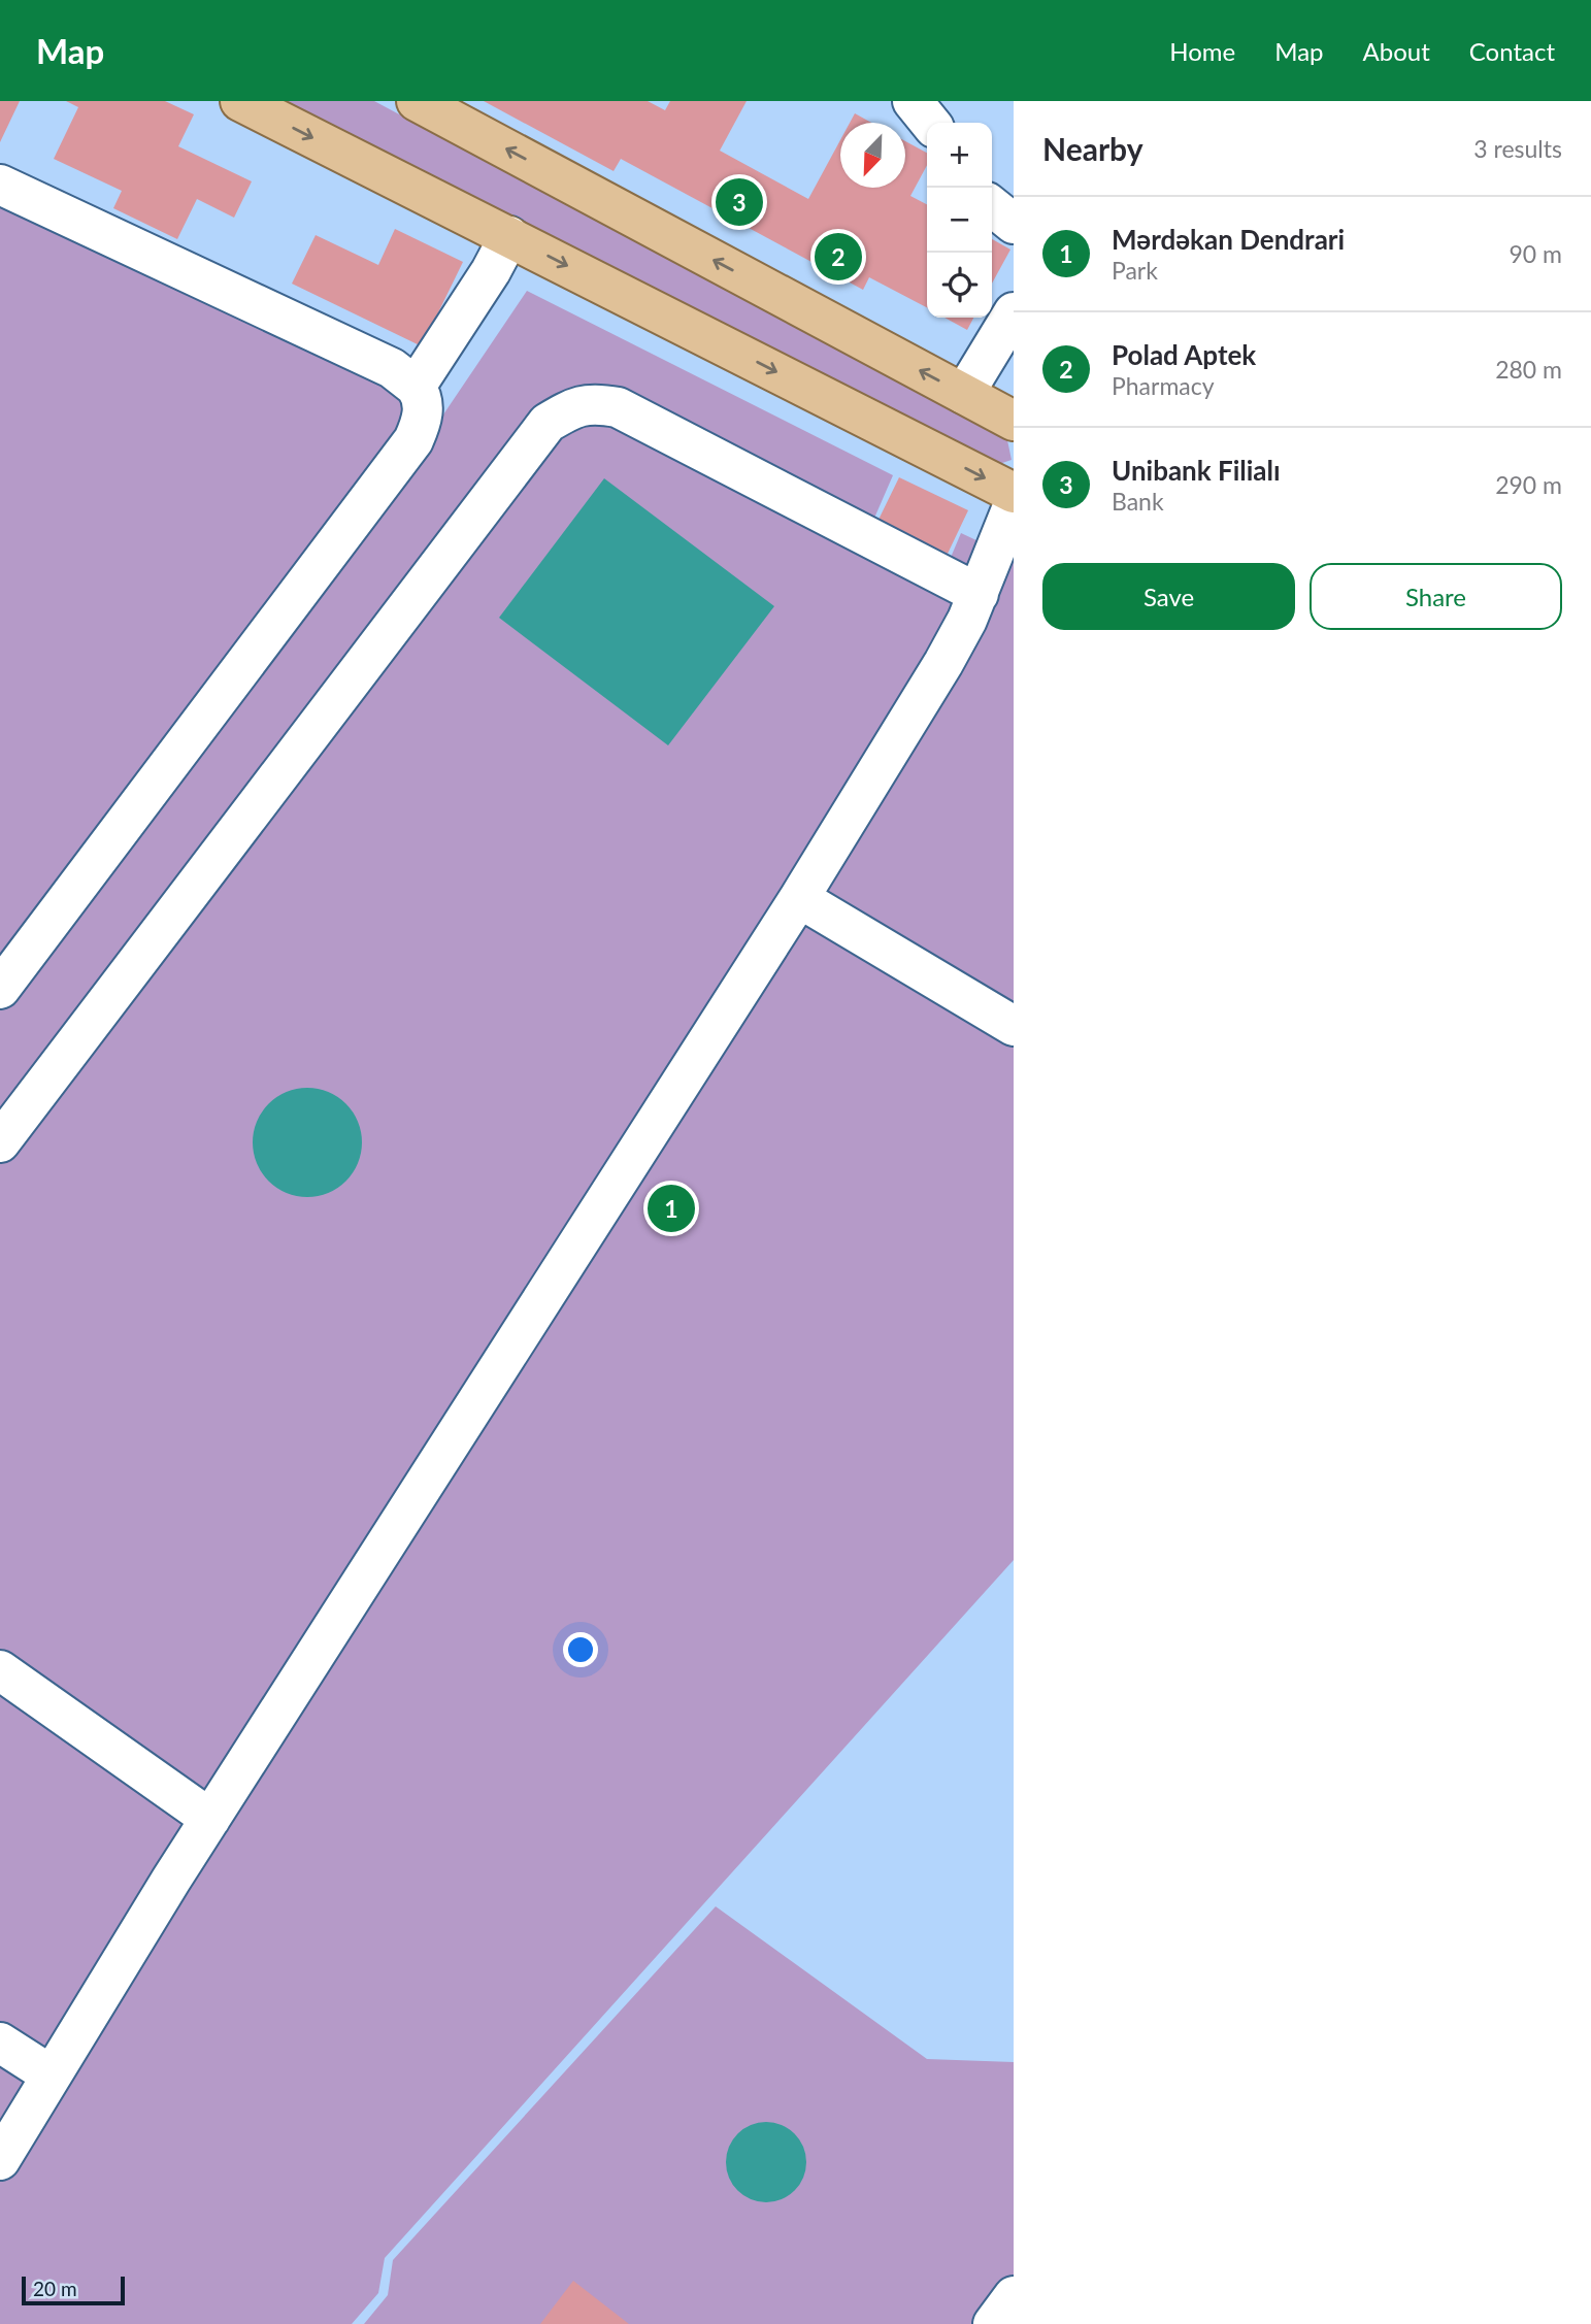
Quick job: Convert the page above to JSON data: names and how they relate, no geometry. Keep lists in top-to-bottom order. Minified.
{"scale_bar":"20 m","north":"bottom left","page":{"header":"Map","nav":["Home","Map","About","Contact"],"heading":["Nearby","3 results"],"map_buttons":["+","−"],"pins":["3","2","1"],"list":[{"mark":"1","name":"Mərdəkan Dendrari","note":"Park","value":"90 m"},{"mark":"2","name":"Polad Aptek","note":"Pharmacy","value":"280 m"},{"mark":"3","name":"Unibank Filialı","note":"Bank","value":"290 m"}],"buttons":["Save","Share"],"scale":"20 m"}}
